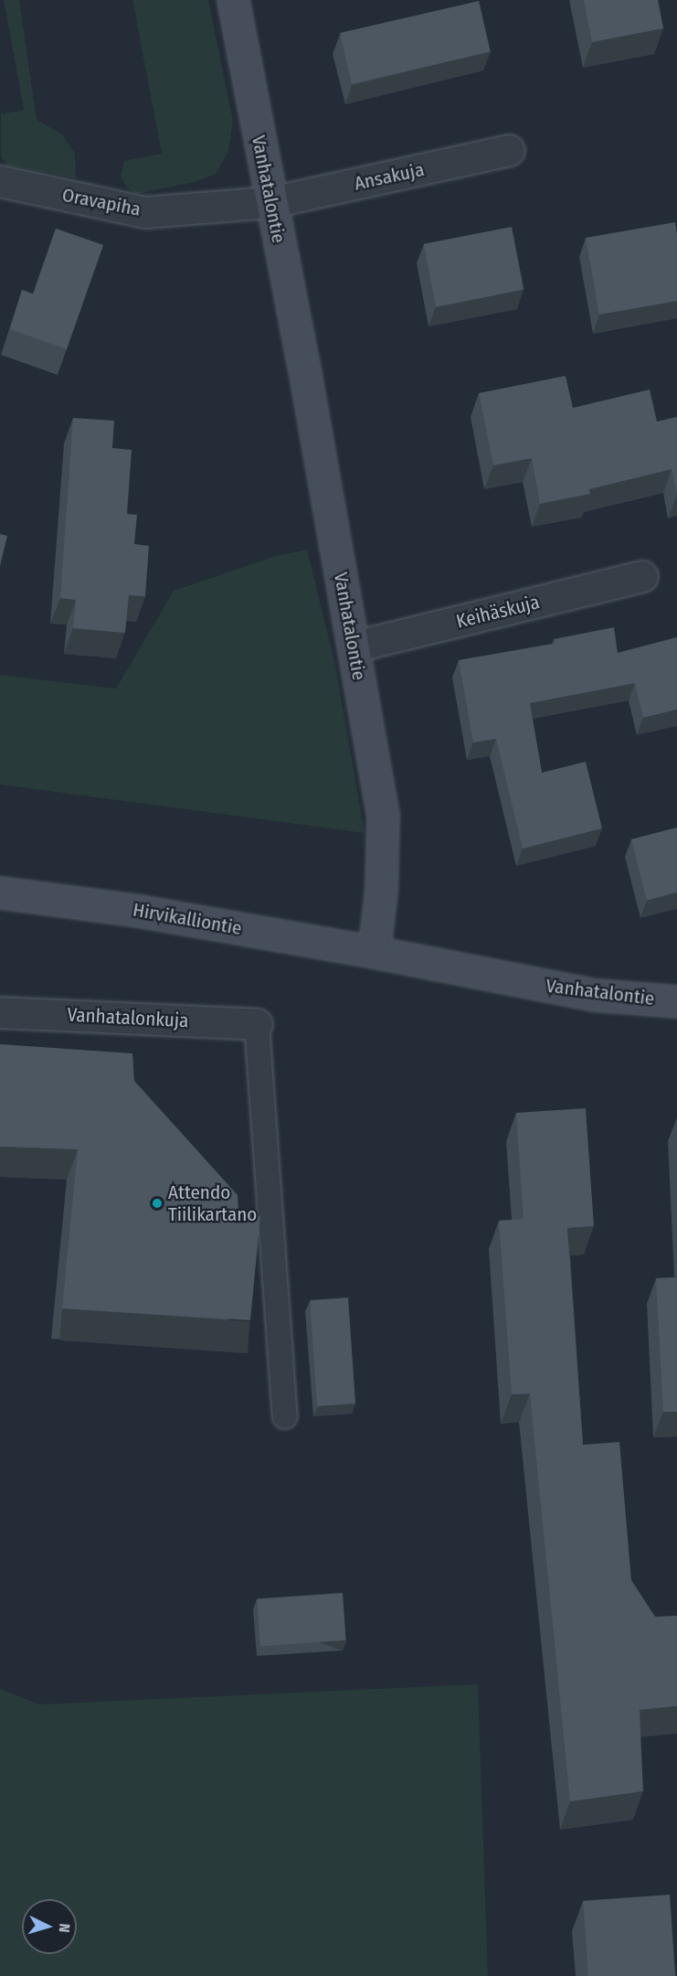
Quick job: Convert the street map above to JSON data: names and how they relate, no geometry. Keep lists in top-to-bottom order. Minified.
{"streets":{"street":["Ansakuja","Vanhatalontie","Oravapiha","Keihäskuja","Hirvikalliontie","Vanhatalonkuja"]},"crossings":[["Ansakuja","Vanhatalontie"],["Ansakuja","Oravapiha"],["Vanhatalontie","Oravapiha"],["Vanhatalontie","Keihäskuja"],["Vanhatalontie","Hirvikalliontie"]],"places":["Attendo Tiilikartano"],"north":"right"}
